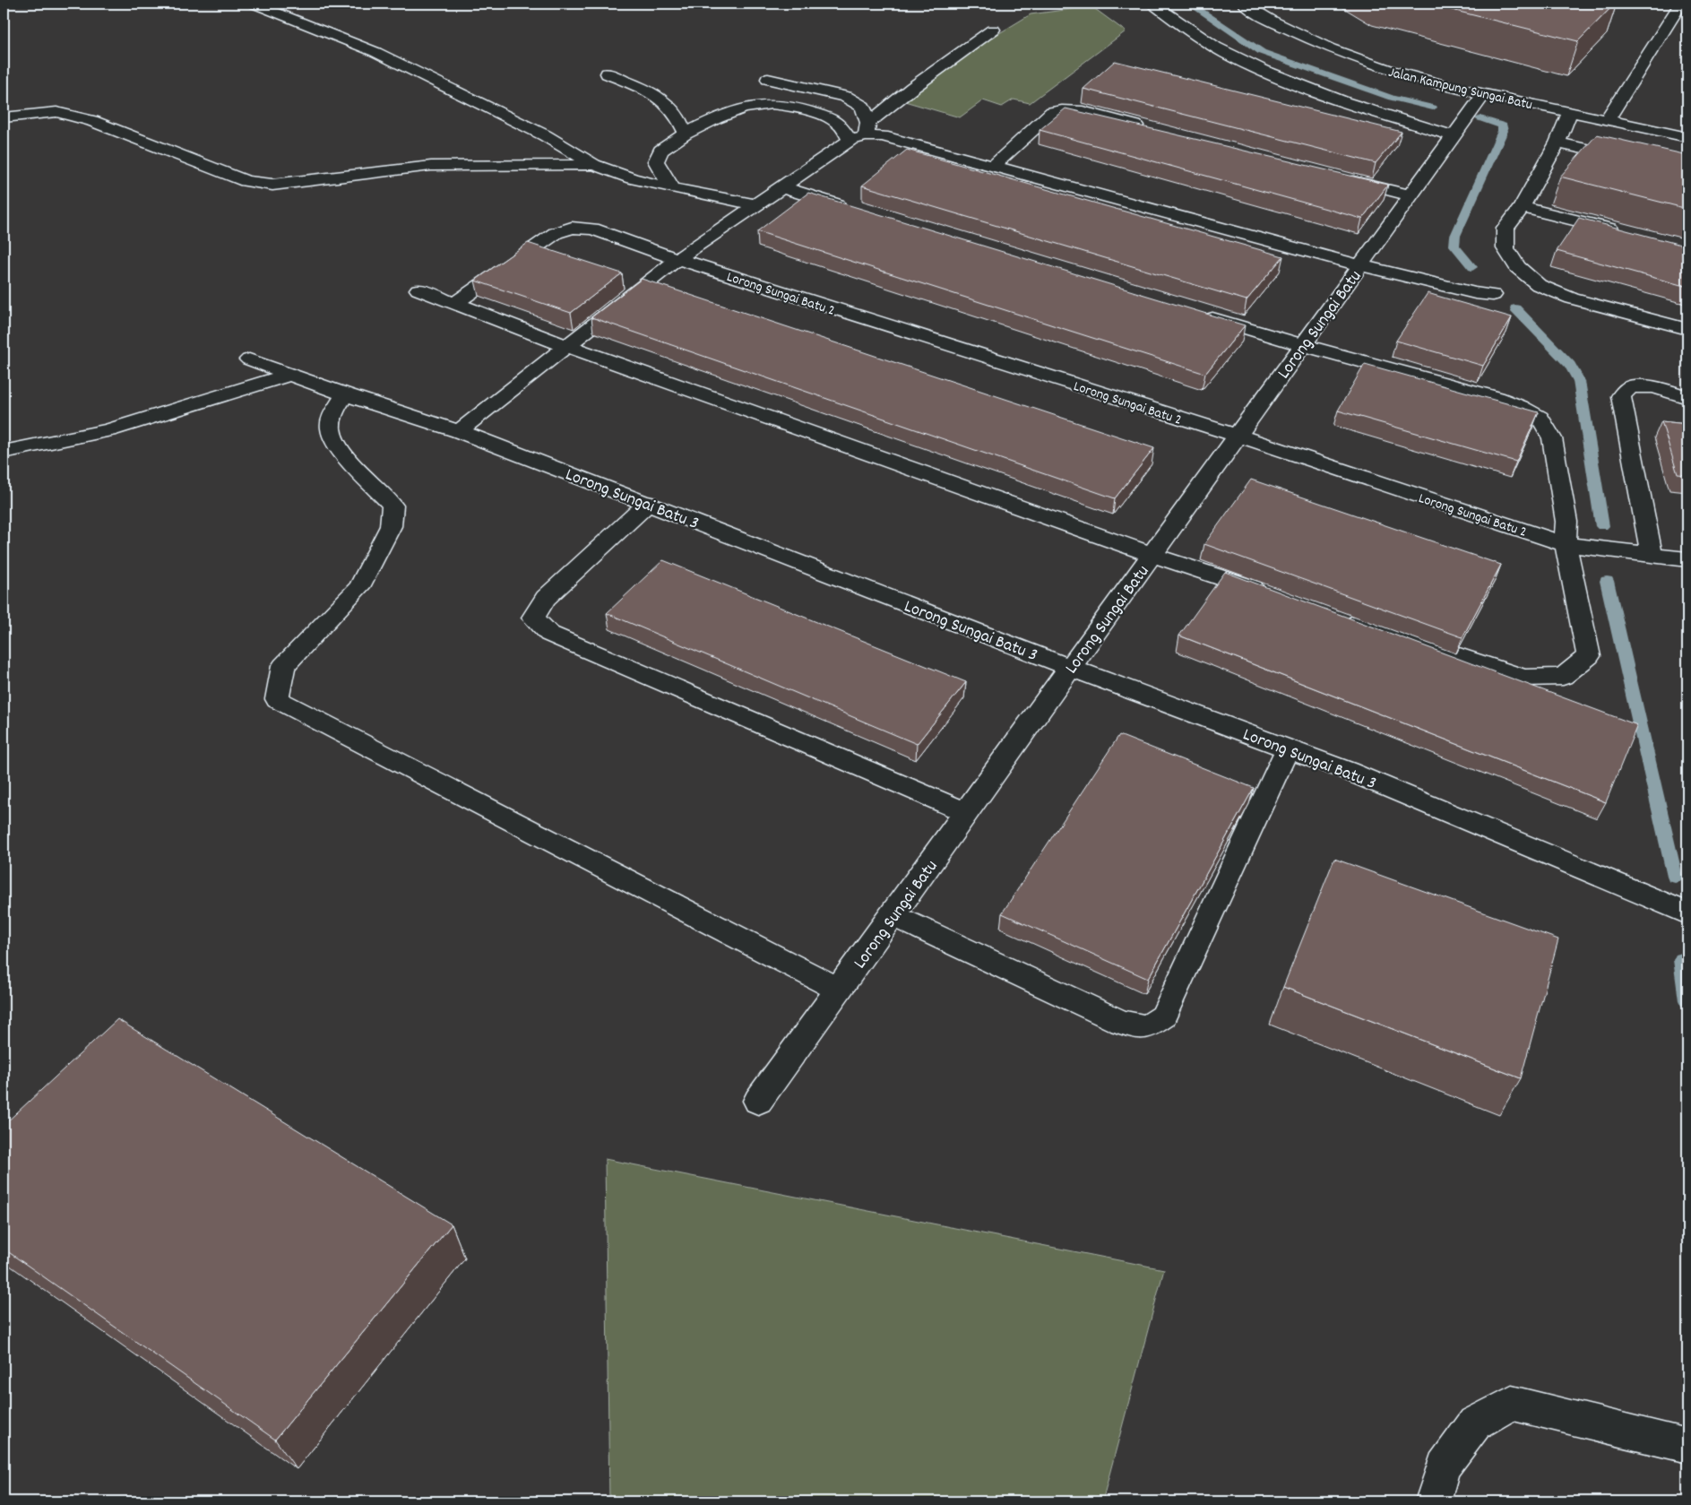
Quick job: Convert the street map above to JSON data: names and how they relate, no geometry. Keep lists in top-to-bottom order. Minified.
{"streets":{"street":["Jalan Kampung Sungai Batu","Lorong Sungai Batu 2","Lorong Sungai Batu","Lorong Sungai Batu 3"]},"crossings":[["Jalan Kampung Sungai Batu","Lorong Sungai Batu"],["Lorong Sungai Batu 2","Lorong Sungai Batu"],["Lorong Sungai Batu","Lorong Sungai Batu 3"]]}
